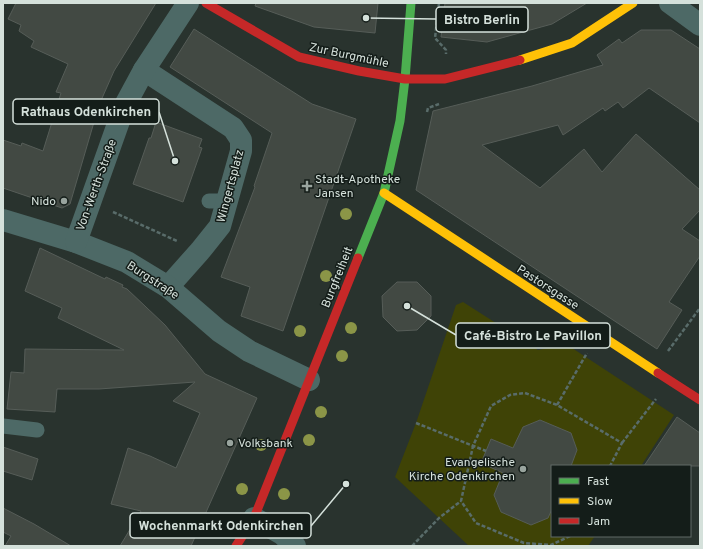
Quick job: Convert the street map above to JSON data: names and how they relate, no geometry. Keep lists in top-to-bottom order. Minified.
{"streets":{"street":["Zur Burgmühle","Von-Werth-Straße","Wingertsplatz","Burgfreiheit","Burgstraße","Pastorsgasse"]},"crossings":[["Zur Burgmühle","Burgfreiheit"],["Von-Werth-Straße","Wingertsplatz"],["Von-Werth-Straße","Burgstraße"],["Wingertsplatz","Burgstraße"],["Burgfreiheit","Burgstraße"],["Burgfreiheit","Pastorsgasse"]],"places":{"other":["Bistro Berlin","Rathaus Odenkirchen","Nido","Café-Bistro Le Pavillon","Volksbank","Evangelische Kirche Odenkirchen","Wochenmarkt Odenkirchen"],"health":["Stadt-Apotheke Jansen"]},"legend":["Fast","Slow","Jam"]}
